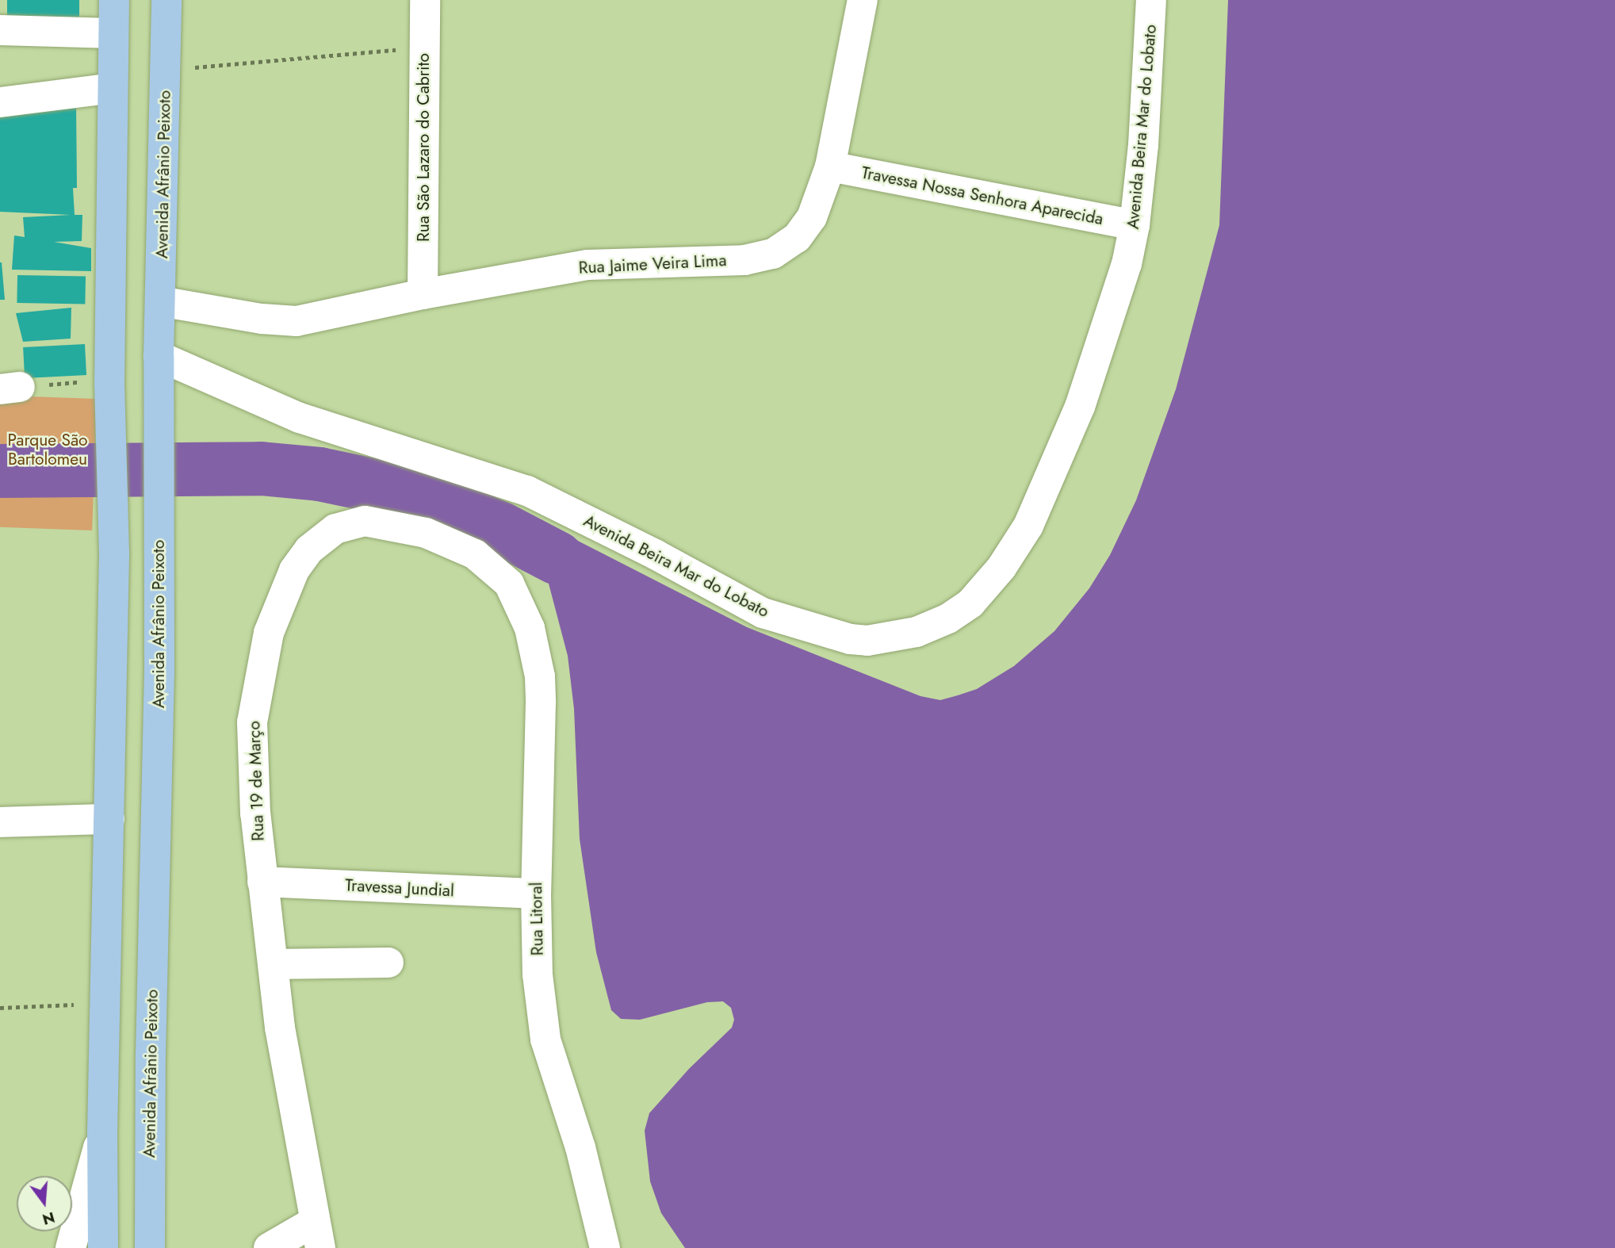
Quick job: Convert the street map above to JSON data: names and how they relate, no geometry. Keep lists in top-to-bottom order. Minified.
{"streets":{"main road":["Avenida Afrânio Peixoto"],"street":["Avenida Beira Mar do Lobato","Rua São Lazaro do Cabrito","Travessa Nossa Senhora Aparecida","Rua Jaime Veira Lima","Rua 19 de Março","Travessa Jundial","Rua Litoral"]},"crossings":[["Avenida Beira Mar do Lobato","Avenida Afrânio Peixoto"],["Avenida Beira Mar do Lobato","Travessa Nossa Senhora Aparecida"],["Rua São Lazaro do Cabrito","Rua Jaime Veira Lima"],["Avenida Afrânio Peixoto","Rua Jaime Veira Lima"],["Travessa Nossa Senhora Aparecida","Rua Jaime Veira Lima"],["Rua 19 de Março","Travessa Jundial"],["Rua 19 de Março","Rua Litoral"],["Travessa Jundial","Rua Litoral"]],"parks":["Parque São Bartolomeu"],"north":"bottom"}
